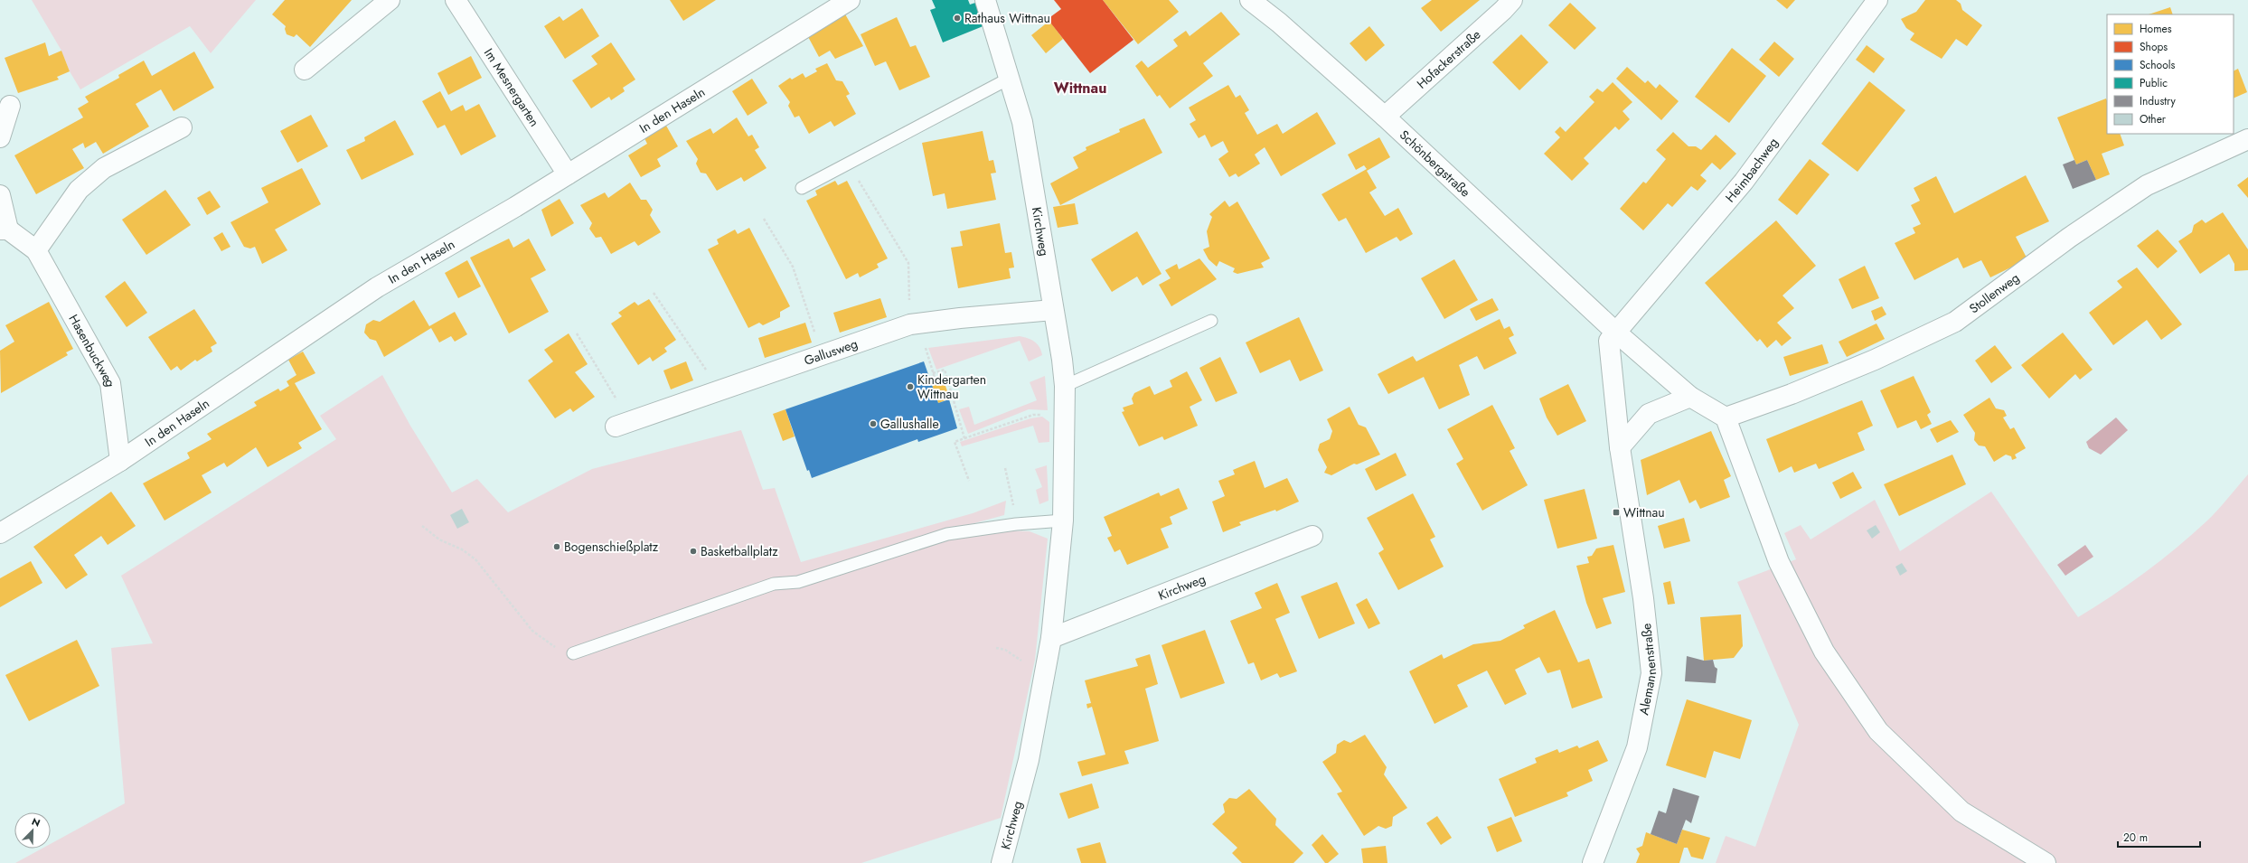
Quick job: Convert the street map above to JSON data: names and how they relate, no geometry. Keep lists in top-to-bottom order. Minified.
{"streets":{"street":["Hofackerstraße","Im Mesnergarten","In den Haseln","Schönbergstraße","Heimbachweg","Kirchweg","Stollenweg","Hasenbuckweg","Gallusweg","Alemannenstraße"]},"crossings":[["Hofackerstraße","Schönbergstraße"],["Im Mesnergarten","In den Haseln"],["In den Haseln","Hasenbuckweg"],["Schönbergstraße","Heimbachweg"],["Schönbergstraße","Stollenweg"],["Schönbergstraße","Alemannenstraße"],["Heimbachweg","Alemannenstraße"],["Kirchweg","Gallusweg"]],"districts":["Wittnau"],"places":{"other":["Rathaus Wittnau","Kindergarten Wittnau","Gallushalle","Bogenschießplatz","Basketballplatz"],"transit":["Wittnau"]},"legend":["Homes","Shops","Schools","Public","Industry","Other"],"scale_bar":"20 m","north":"top right"}
